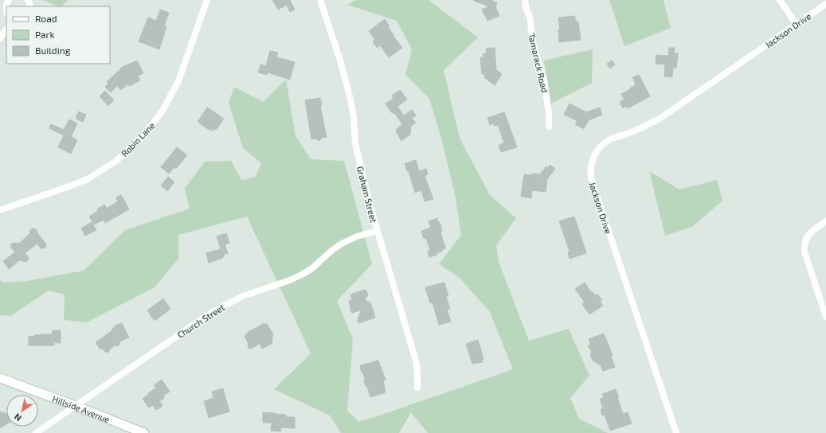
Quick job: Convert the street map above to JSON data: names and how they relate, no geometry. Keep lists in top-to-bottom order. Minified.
{"streets":{"main road":["Hillside Avenue"],"street":["Jackson Drive","Tamarack Road","Robin Lane","Graham Street","Church Street"]},"crossings":[["Graham Street","Church Street"],["Church Street","Hillside Avenue"]],"legend":["Road","Park","Building"],"north":"bottom left"}
